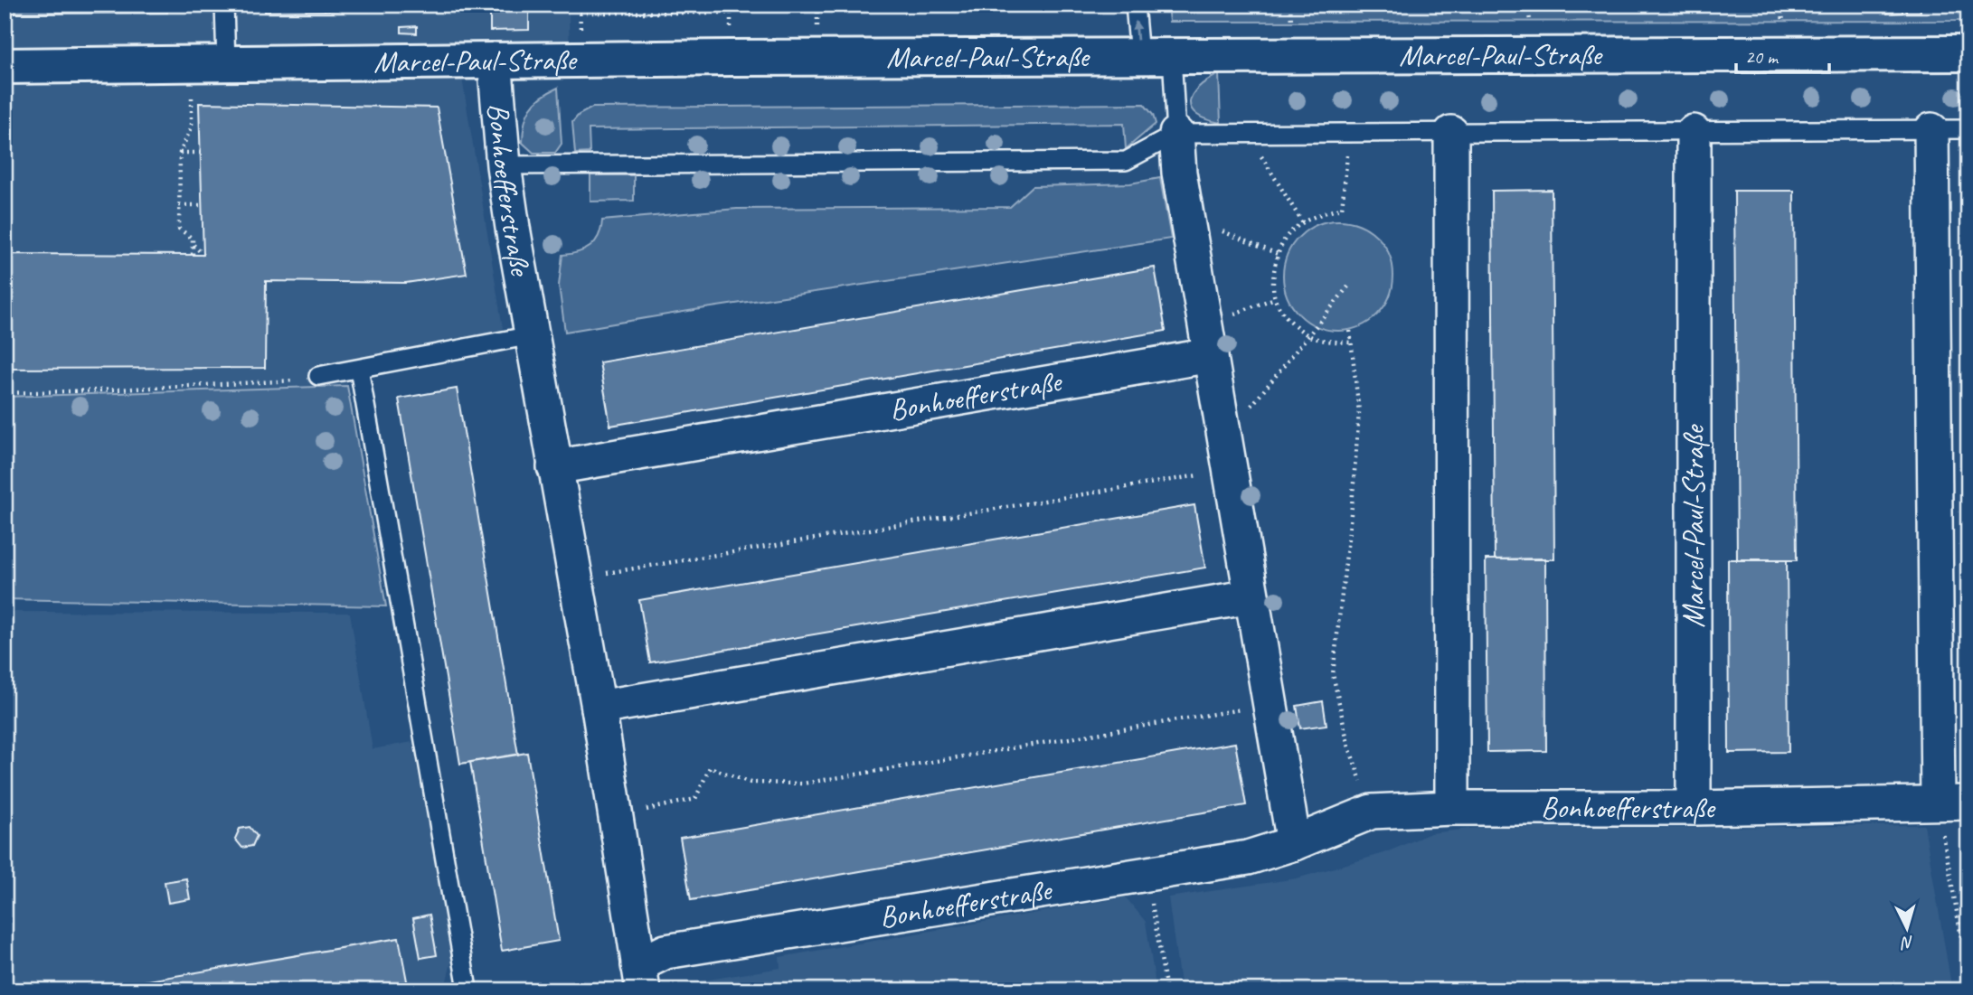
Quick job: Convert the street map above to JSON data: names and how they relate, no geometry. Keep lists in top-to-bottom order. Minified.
{"streets":{"street":["Marcel-Paul-Straße","Bonhoefferstraße"]},"crossings":[["Marcel-Paul-Straße","Bonhoefferstraße"]],"scale_bar":"20 m","north":"bottom"}
